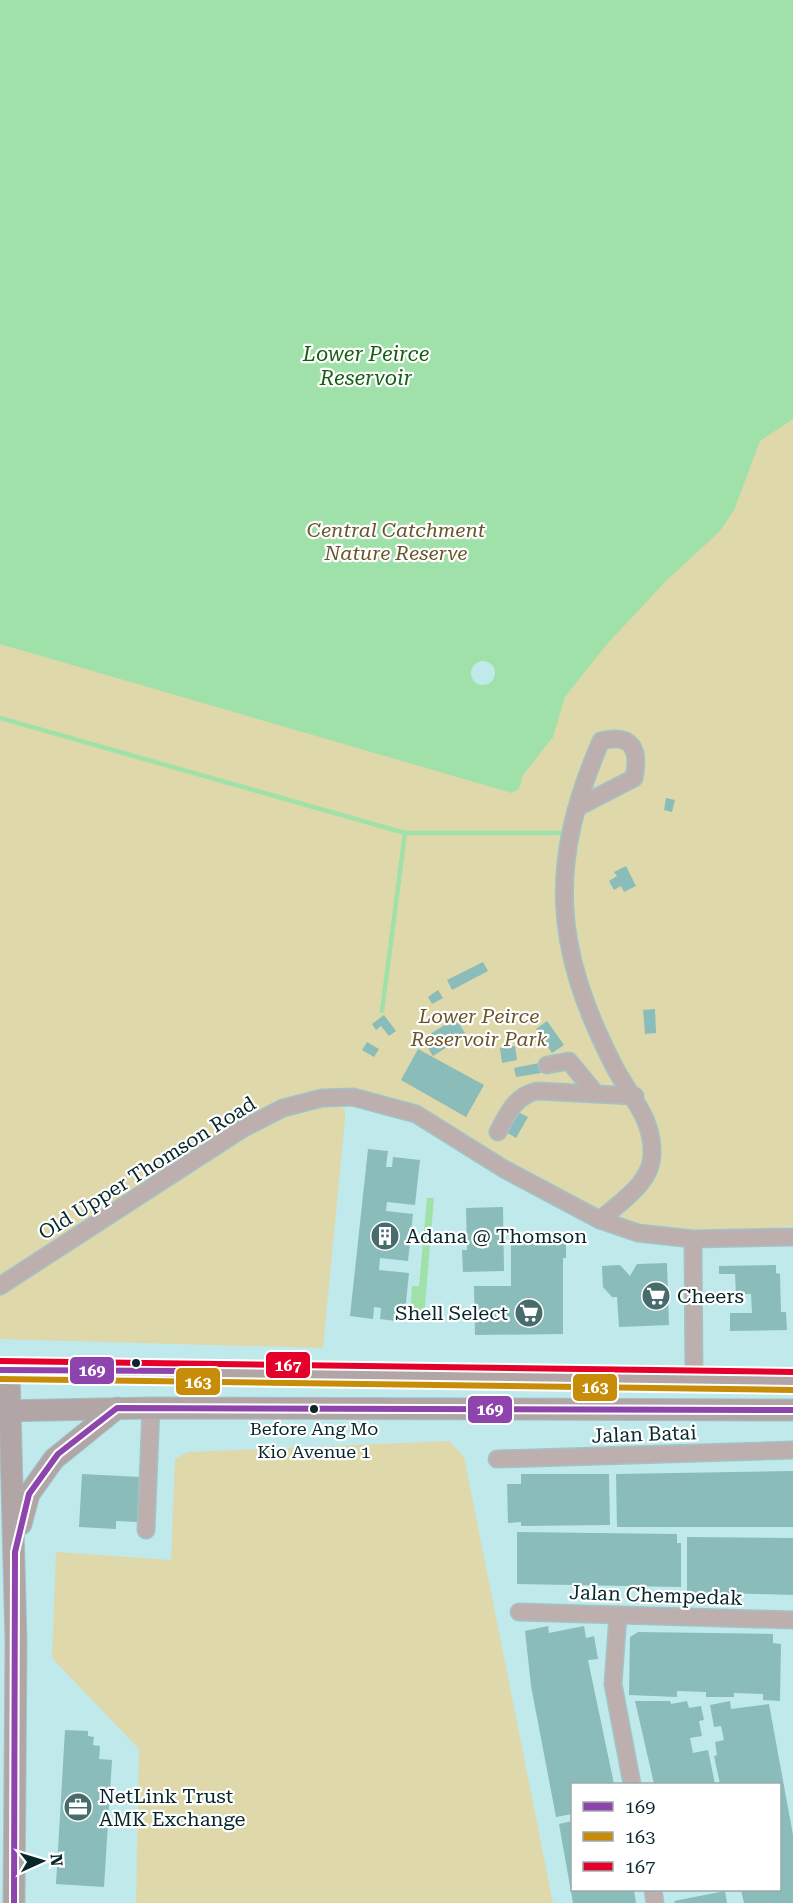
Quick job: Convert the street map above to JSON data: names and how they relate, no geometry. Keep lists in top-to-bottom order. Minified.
{"streets":{"street":["Old Upper Thomson Road","Jalan Batai","Jalan Chempedak"]},"water":["Lower Peirce Reservoir"],"parks":["Central Catchment Nature Reserve","Lower Peirce Reservoir Park"],"places":{"building":["Adana @ Thomson"],"supermarket":["Cheers","Shell Select"],"other":["Before Ang Mo Kio Avenue 1"],"office":["NetLink Trust AMK Exchange"]},"lines":["transit line 167","transit line 169","transit line 163"],"legend":["169","163","167"],"north":"right"}
